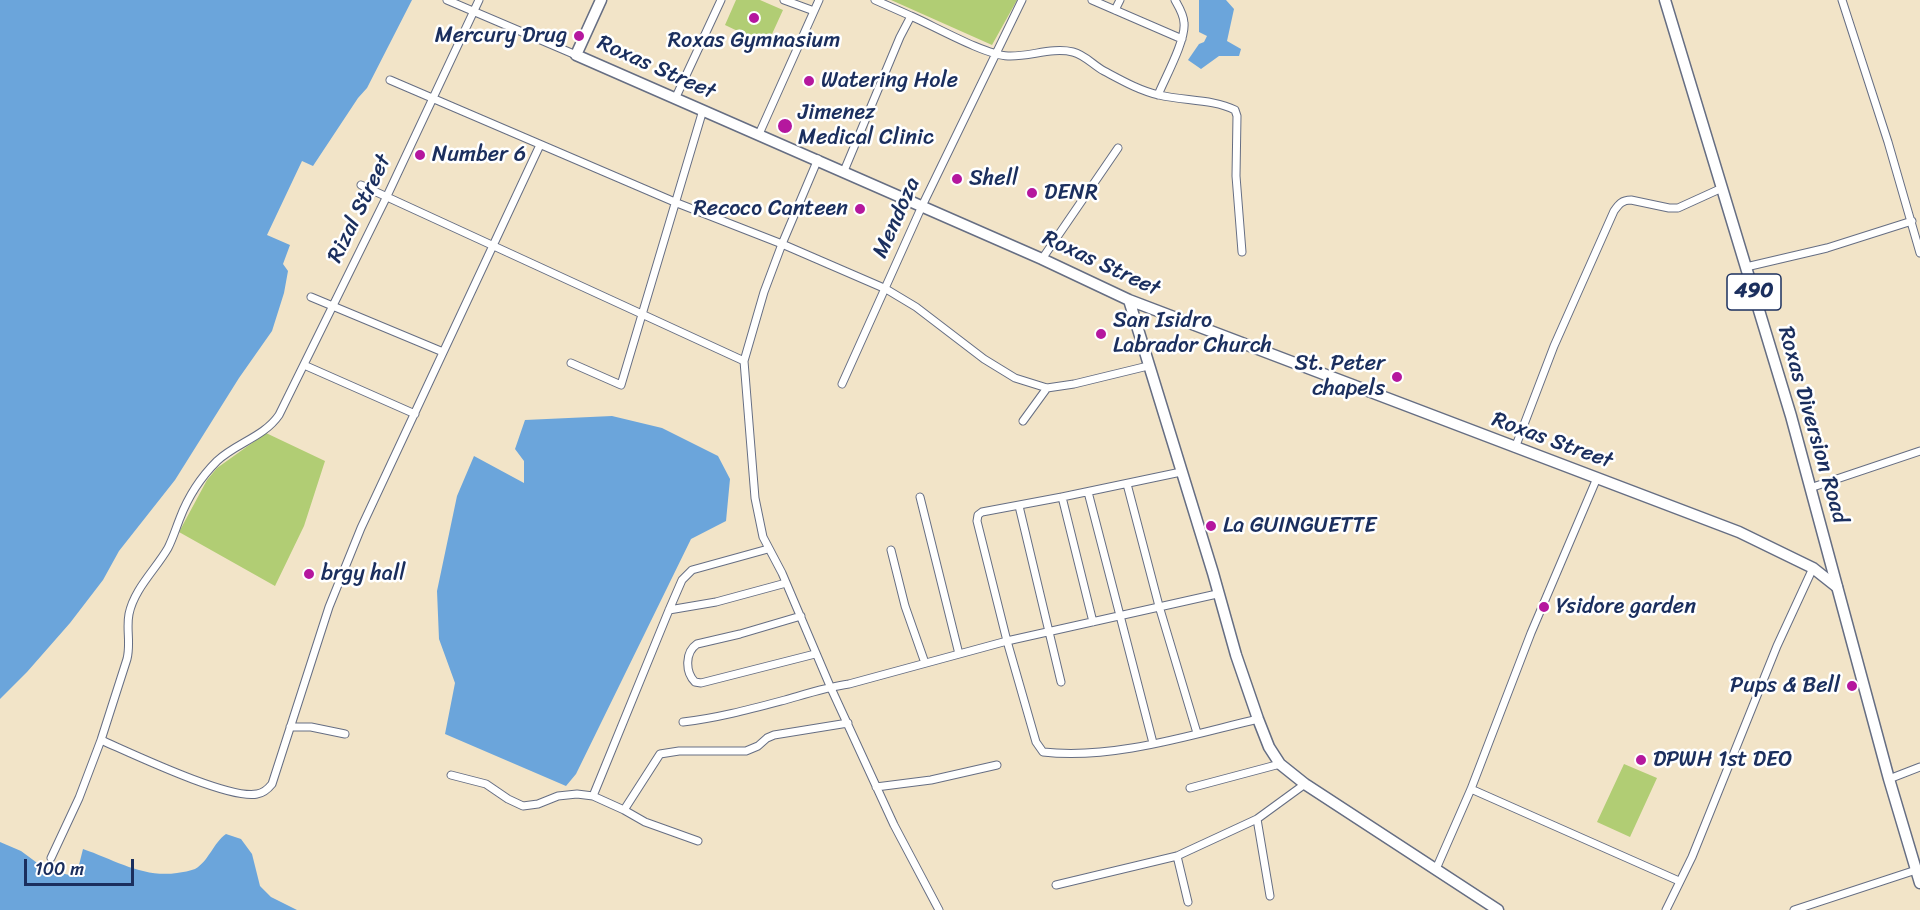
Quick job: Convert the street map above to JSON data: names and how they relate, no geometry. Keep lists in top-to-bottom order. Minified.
{"streets":{"main road":["Roxas Street","490","Roxas Diversion Road"],"street":["Rizal Street","Mendoza"]},"crossings":[["Roxas Street","Mendoza"],["Roxas Street","490"],["Roxas Street","Roxas Diversion Road"],["490","Roxas Diversion Road"]],"places":["Roxas Gymnasium","Mercury Drug","Watering Hole","Jimenez Medical Clinic","Number 6","Shell","DENR","Recoco Canteen","San Isidro Labrador Church","St. Peter chapels","La GUINGUETTE","brgy hall","Ysidore garden","Pups & Bell","DPWH 1st DEO"],"scale_bar":"100 m"}
